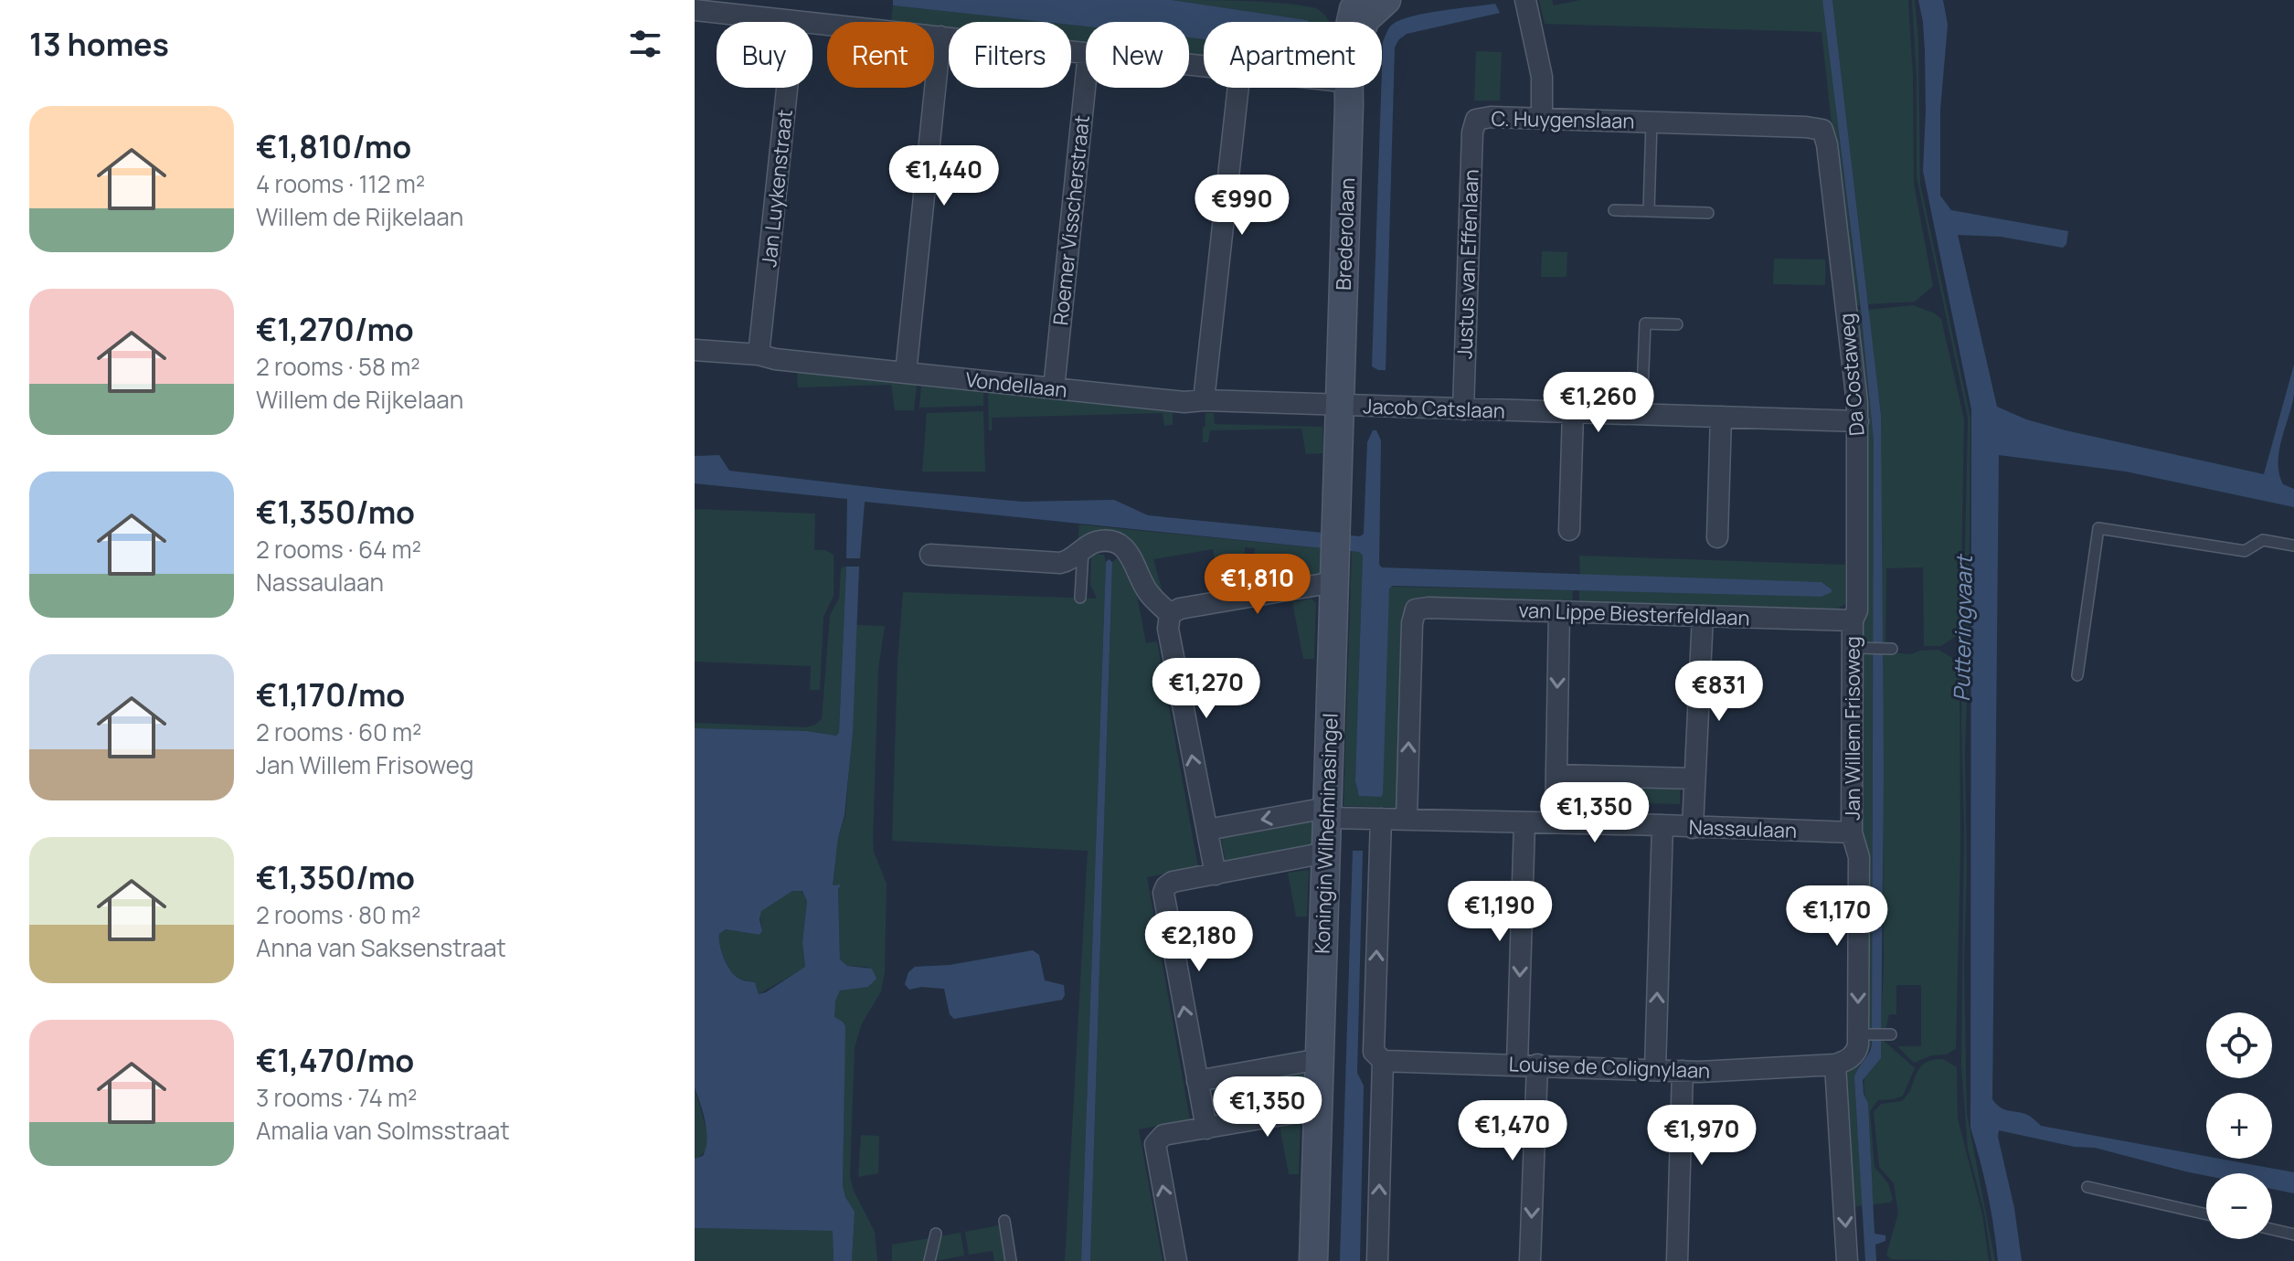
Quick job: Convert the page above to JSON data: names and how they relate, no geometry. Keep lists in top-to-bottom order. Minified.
{"streets":{"street":["C. Huygenslaan","Jan Luykenstraat","Roemer Visscherstraat","Brederolaan","Justus van Effenlaan","Da Costaweg","Vondellaan","Jacob Catslaan","van Lippe Biesterfeldlaan","Jan Willem Frisoweg","Nassaulaan","Koningin Wilhelminasingel","Louise de Colignylaan"]},"crossings":[["C. Huygenslaan","Justus van Effenlaan"],["C. Huygenslaan","Da Costaweg"],["Jan Luykenstraat","Vondellaan"],["Roemer Visscherstraat","Vondellaan"],["Brederolaan","Vondellaan"],["Brederolaan","Jacob Catslaan"],["Brederolaan","Koningin Wilhelminasingel"],["Justus van Effenlaan","Jacob Catslaan"],["Da Costaweg","Jacob Catslaan"],["Da Costaweg","van Lippe Biesterfeldlaan"],["Da Costaweg","Jan Willem Frisoweg"],["Vondellaan","Jacob Catslaan"],["Vondellaan","Koningin Wilhelminasingel"],["Jacob Catslaan","Koningin Wilhelminasingel"],["van Lippe Biesterfeldlaan","Jan Willem Frisoweg"],["van Lippe Biesterfeldlaan","Nassaulaan"],["Jan Willem Frisoweg","Nassaulaan"],["Nassaulaan","Koningin Wilhelminasingel"]],"one_way":["Jan Willem Frisoweg"],"water":["Putteringvaart"],"page":{"heading":"13 homes","chip":["Buy","Rent","Filters","New","Apartment"],"list":[{"name":"€1,810/mo","note":"4 rooms · 112 m² · Willem de Rijkelaan"},{"name":"€1,270/mo","note":"2 rooms · 58 m² · Willem de Rijkelaan"},{"name":"€1,350/mo","note":"2 rooms · 64 m² · Nassaulaan"},{"name":"€1,170/mo","note":"2 rooms · 60 m² · Jan Willem Frisoweg"},{"name":"€1,350/mo","note":"2 rooms · 80 m² · Anna van Saksenstraat"},{"name":"€1,470/mo","note":"3 rooms · 74 m² · Amalia van Solmsstraat"}],"price":["€1,440","€990","€1,260","€1,810","€1,270","€831","€1,350","€1,190","€1,170","€2,180","€1,350","€1,470","€1,970"],"map_buttons":["+","−"]}}
